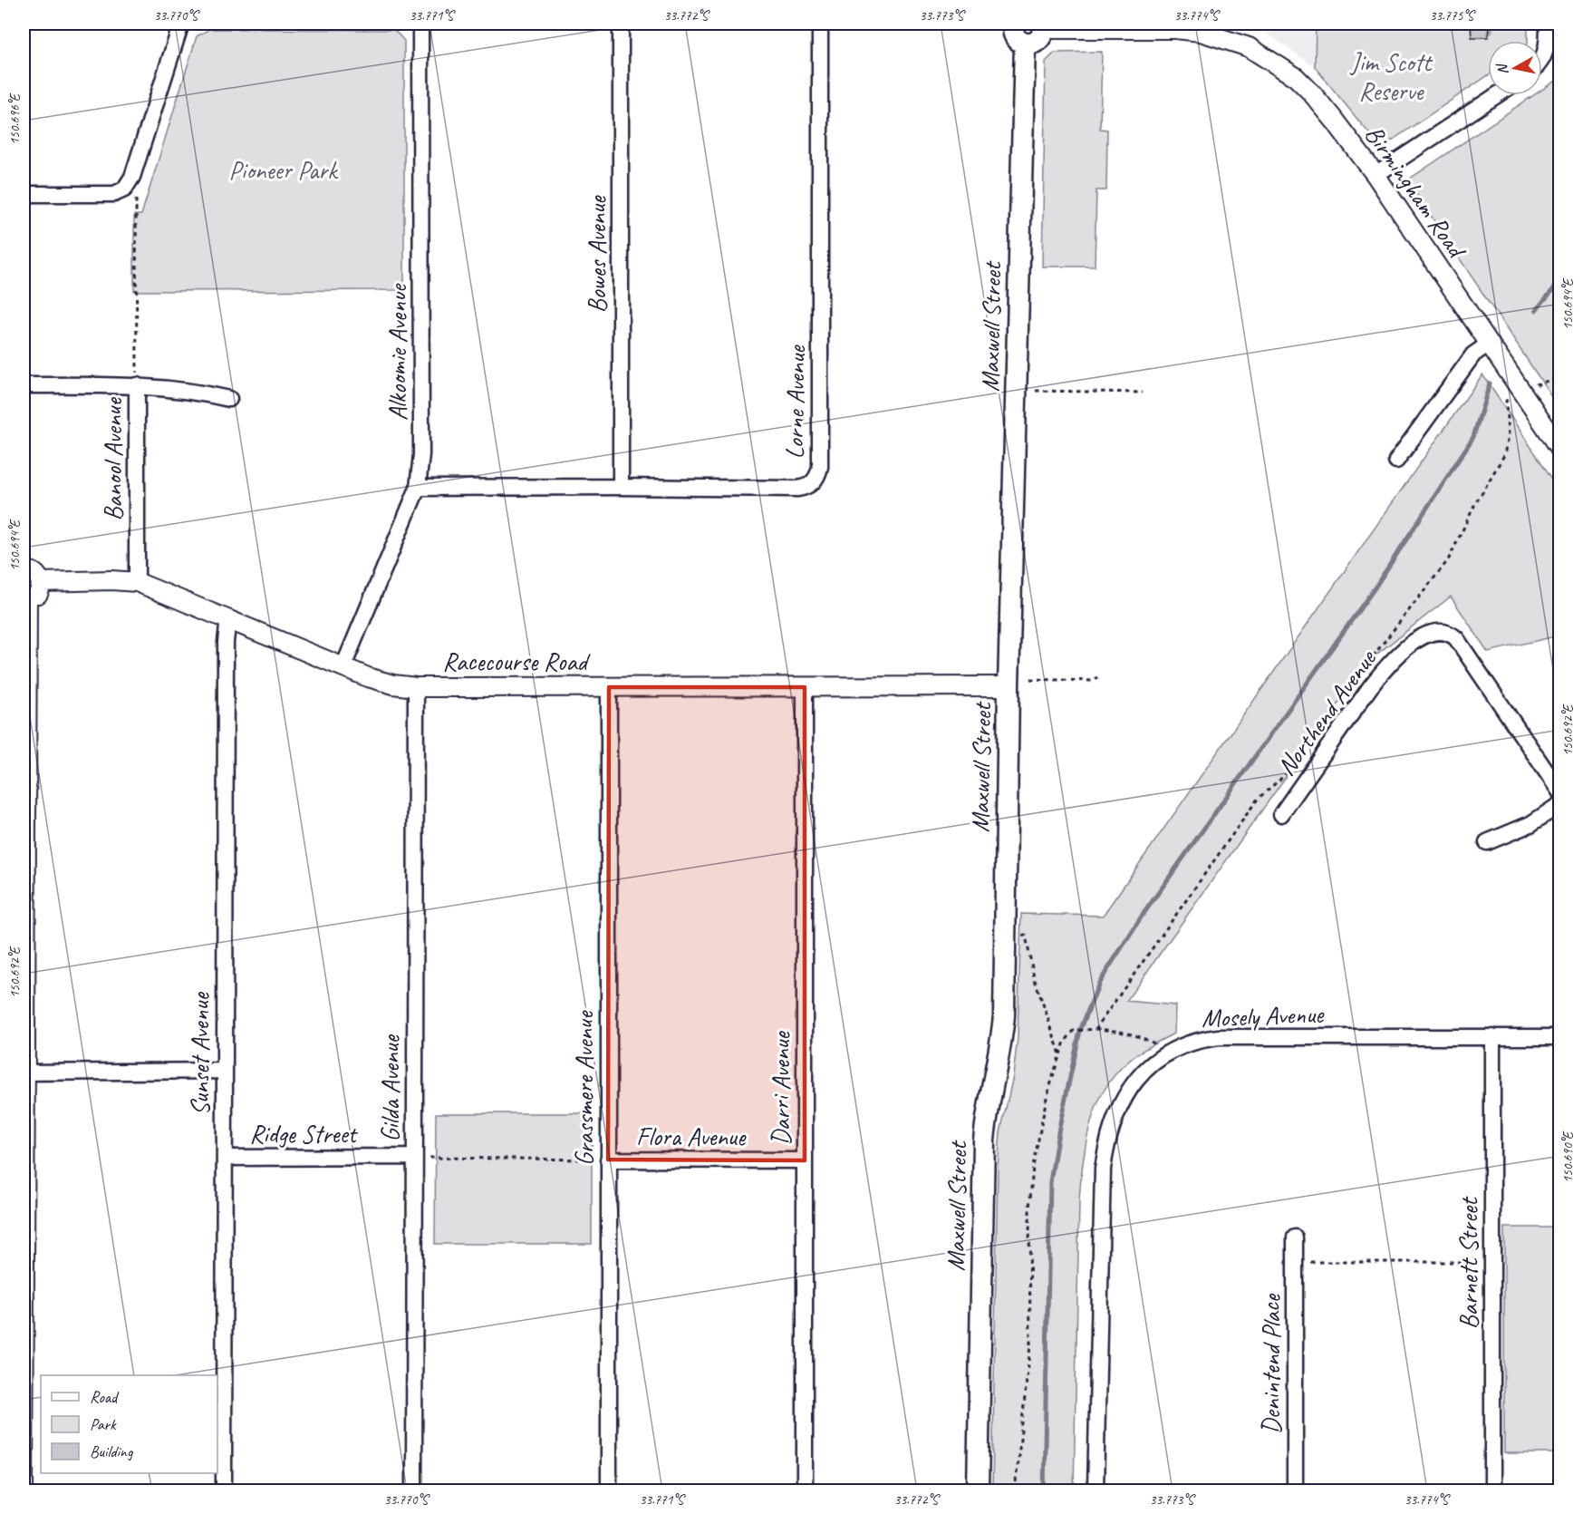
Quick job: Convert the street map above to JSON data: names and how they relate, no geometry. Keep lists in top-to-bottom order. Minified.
{"streets":{"main road":["Maxwell Street"],"street":["Birmingham Road","Bowes Avenue","Alkoomie Avenue","Lorne Avenue","Banool Avenue","Racecourse Road","Northend Avenue","Mosely Avenue","Sunset Avenue","Gilda Avenue","Grassmere Avenue","Darri Avenue","Ridge Street","Flora Avenue","Barnett Street","Denintend Place"]},"crossings":[["Bowes Avenue","Lorne Avenue"],["Maxwell Street","Racecourse Road"],["Alkoomie Avenue","Lorne Avenue"],["Alkoomie Avenue","Racecourse Road"],["Banool Avenue","Racecourse Road"],["Racecourse Road","Sunset Avenue"],["Racecourse Road","Gilda Avenue"],["Racecourse Road","Grassmere Avenue"],["Racecourse Road","Darri Avenue"],["Mosely Avenue","Barnett Street"],["Sunset Avenue","Ridge Street"],["Gilda Avenue","Ridge Street"],["Grassmere Avenue","Flora Avenue"],["Darri Avenue","Flora Avenue"]],"parks":["Jim Scott Reserve","Pioneer Park"],"legend":["Road","Park","Building"],"north":"left","coordinates":["33.770°S","33.771°S","33.772°S","33.773°S","33.774°S","33.775°S","150.696°E","150.694°E","150.692°E","150.690°E"]}
